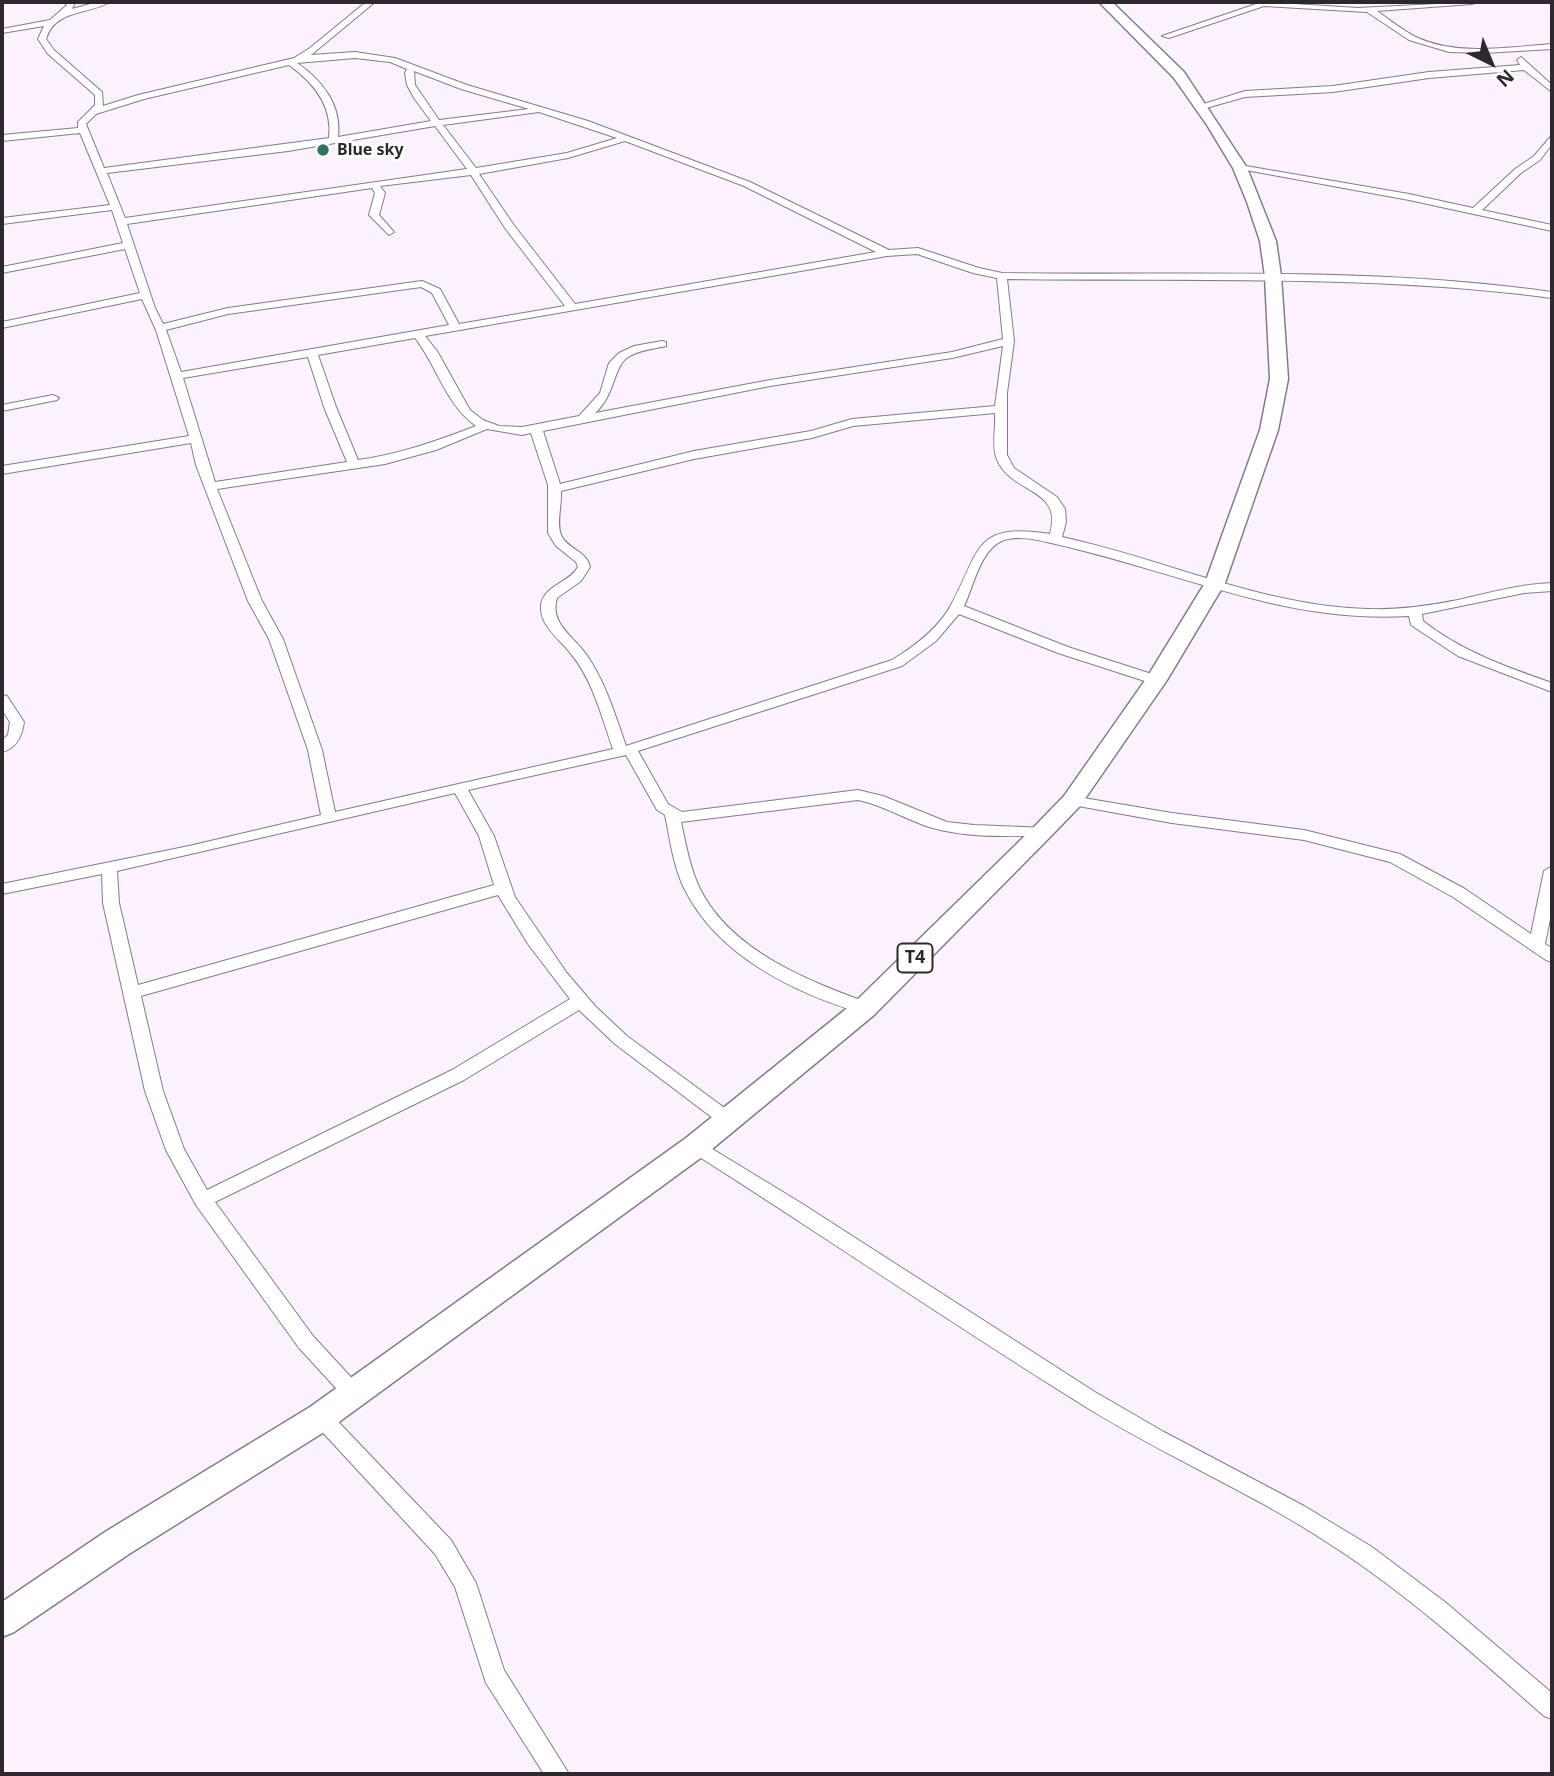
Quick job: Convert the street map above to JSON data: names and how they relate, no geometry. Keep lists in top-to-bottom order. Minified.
{"streets":{"highway":["T4"]},"places":["Blue sky"],"north":"bottom right"}
